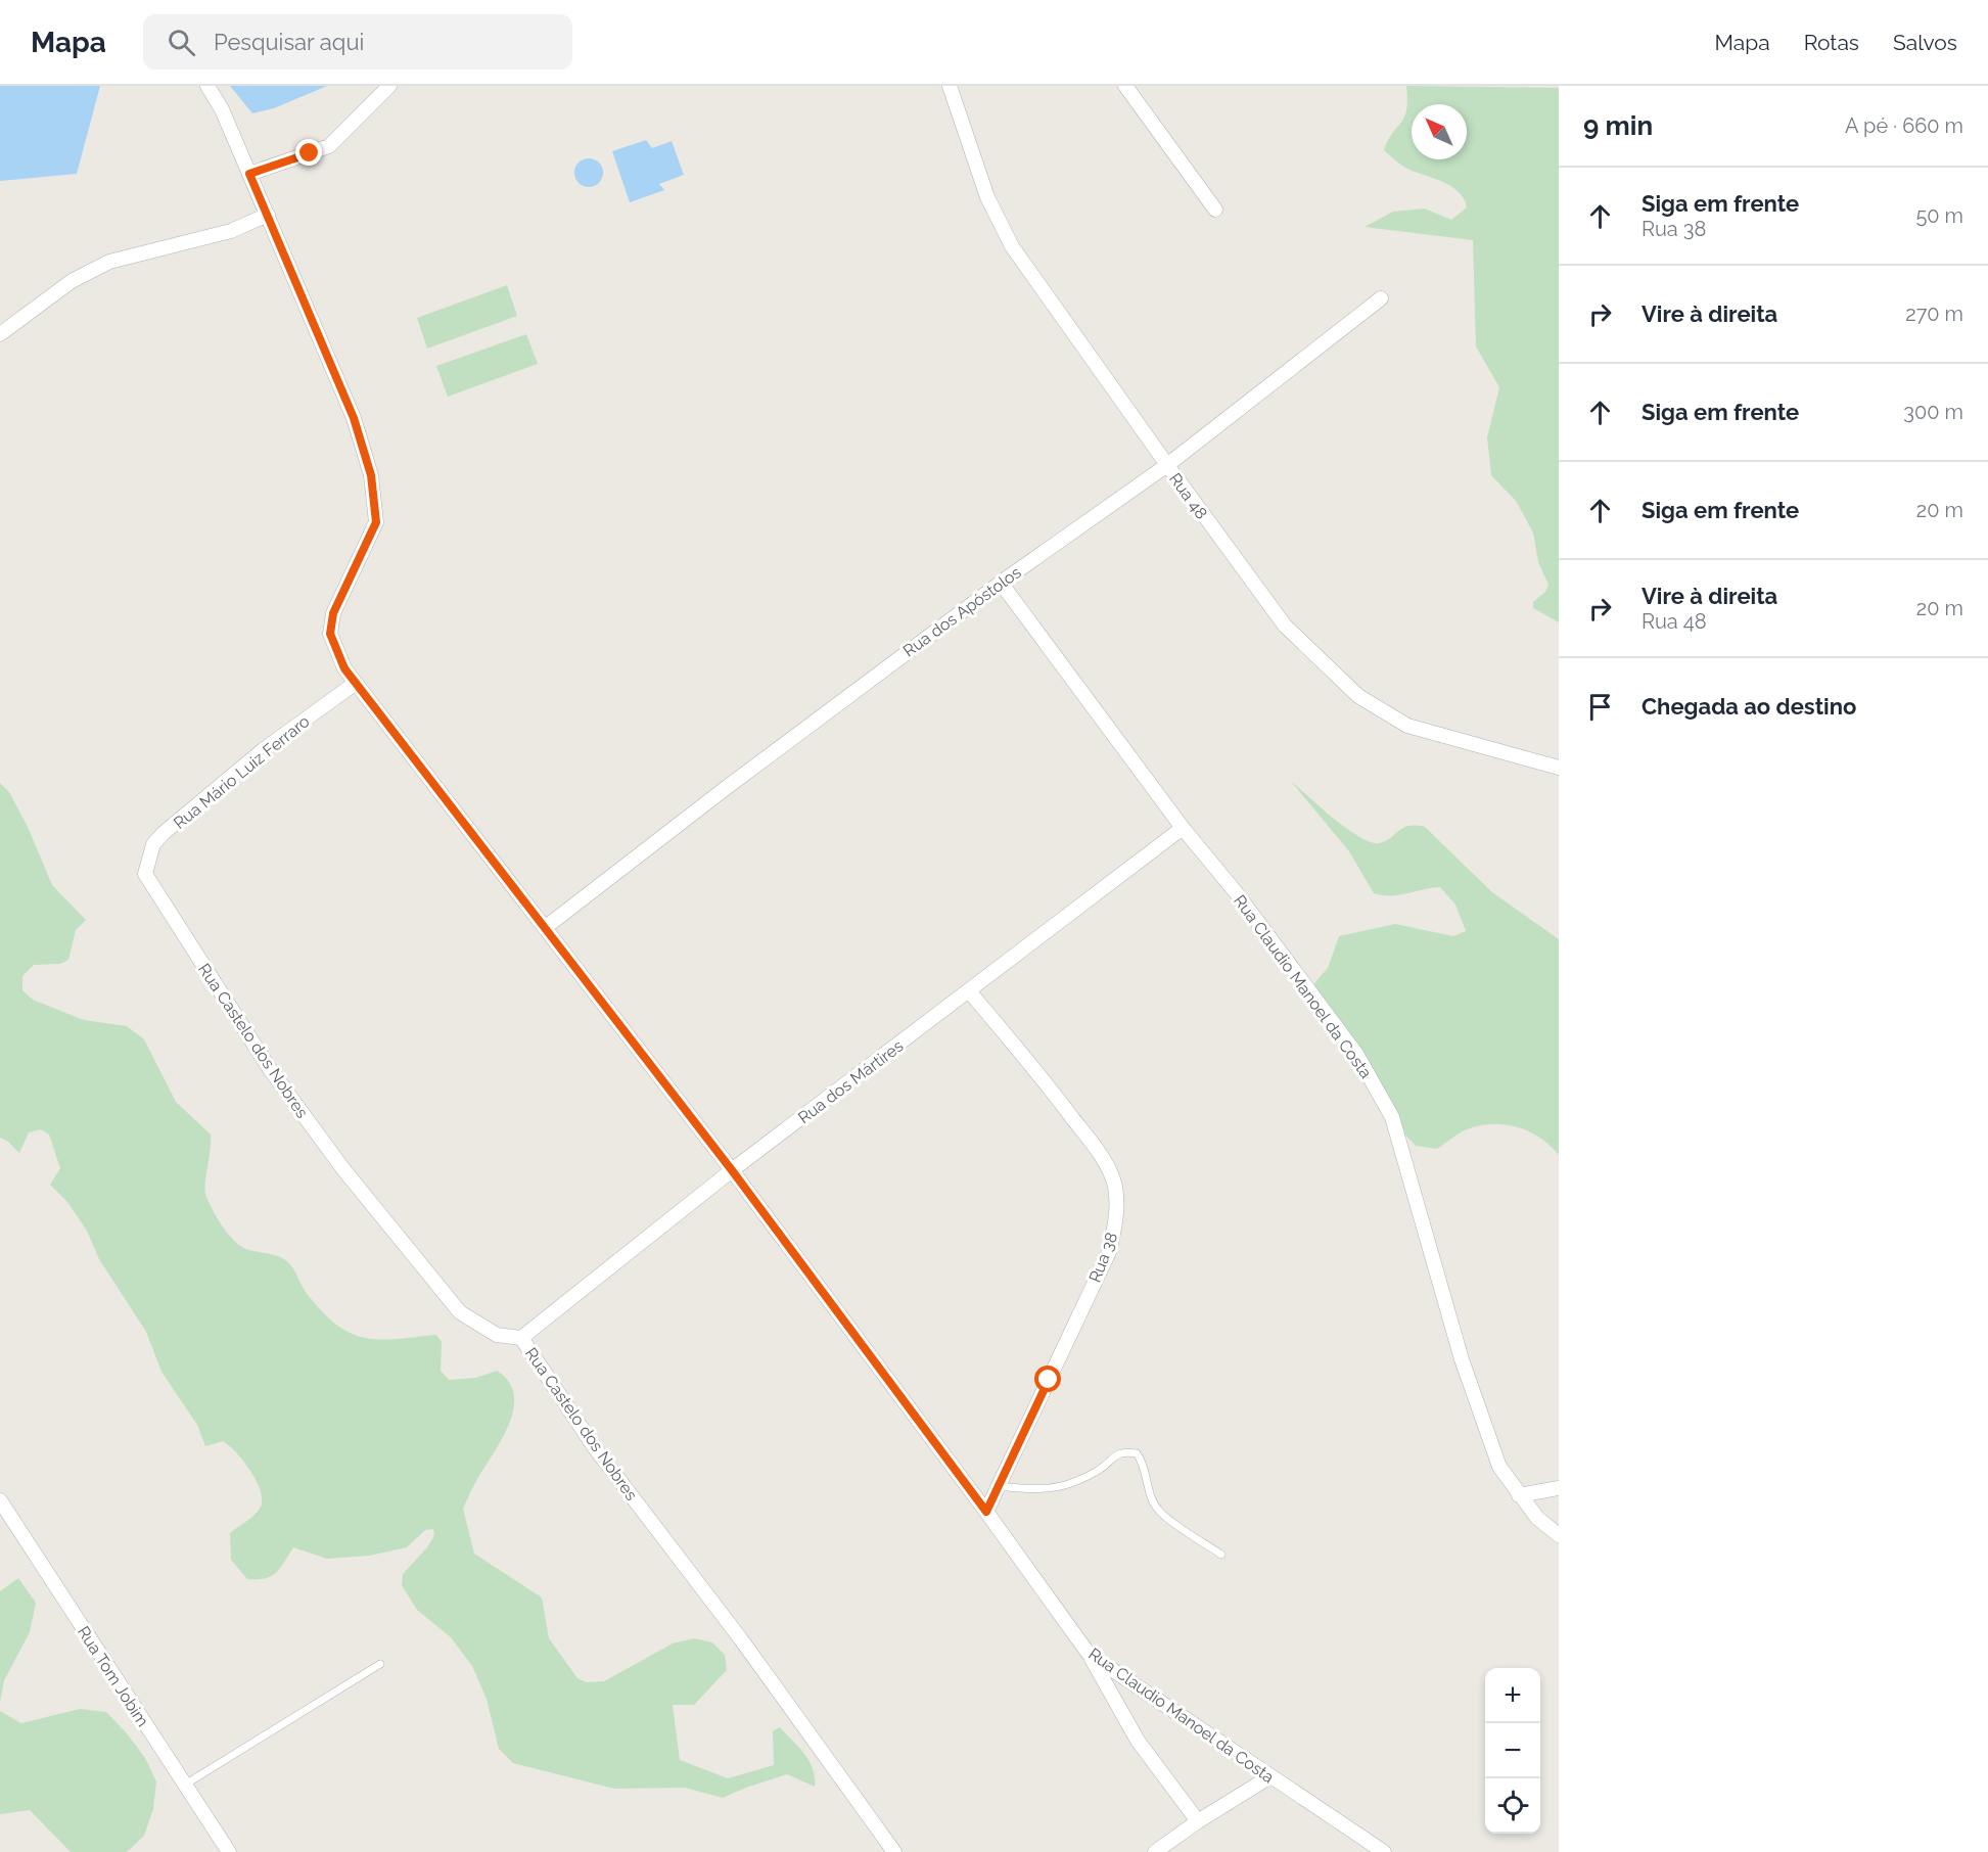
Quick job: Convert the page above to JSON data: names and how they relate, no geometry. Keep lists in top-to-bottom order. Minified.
{"streets":{"street":["Rua 48","Rua dos Apóstolos","Rua Mário Luiz Ferraro","Rua Claudio Manoel da Costa","Rua Castelo dos Nobres","Rua dos Mártires","Rua 38","Rua Tom Jobim"]},"crossings":[["Rua 48","Rua dos Apóstolos"],["Rua dos Apóstolos","Rua Claudio Manoel da Costa"],["Rua Mário Luiz Ferraro","Rua Claudio Manoel da Costa"],["Rua Mário Luiz Ferraro","Rua Castelo dos Nobres"],["Rua Claudio Manoel da Costa","Rua dos Mártires"],["Rua Claudio Manoel da Costa","Rua 38"],["Rua Castelo dos Nobres","Rua dos Mártires"],["Rua dos Mártires","Rua 38"]],"north":"top left","page":{"header":"Mapa","search":"Pesquisar aqui","nav":["Mapa","Rotas","Salvos"],"heading":["9 min","A pé · 660 m"],"list":[["Siga em frente","Rua 38","50 m"],["Vire à direita","270 m"],["Siga em frente","300 m"],["Siga em frente","20 m"],["Vire à direita","Rua 48","20 m"],"Chegada ao destino"],"map_buttons":["+","−"]}}
